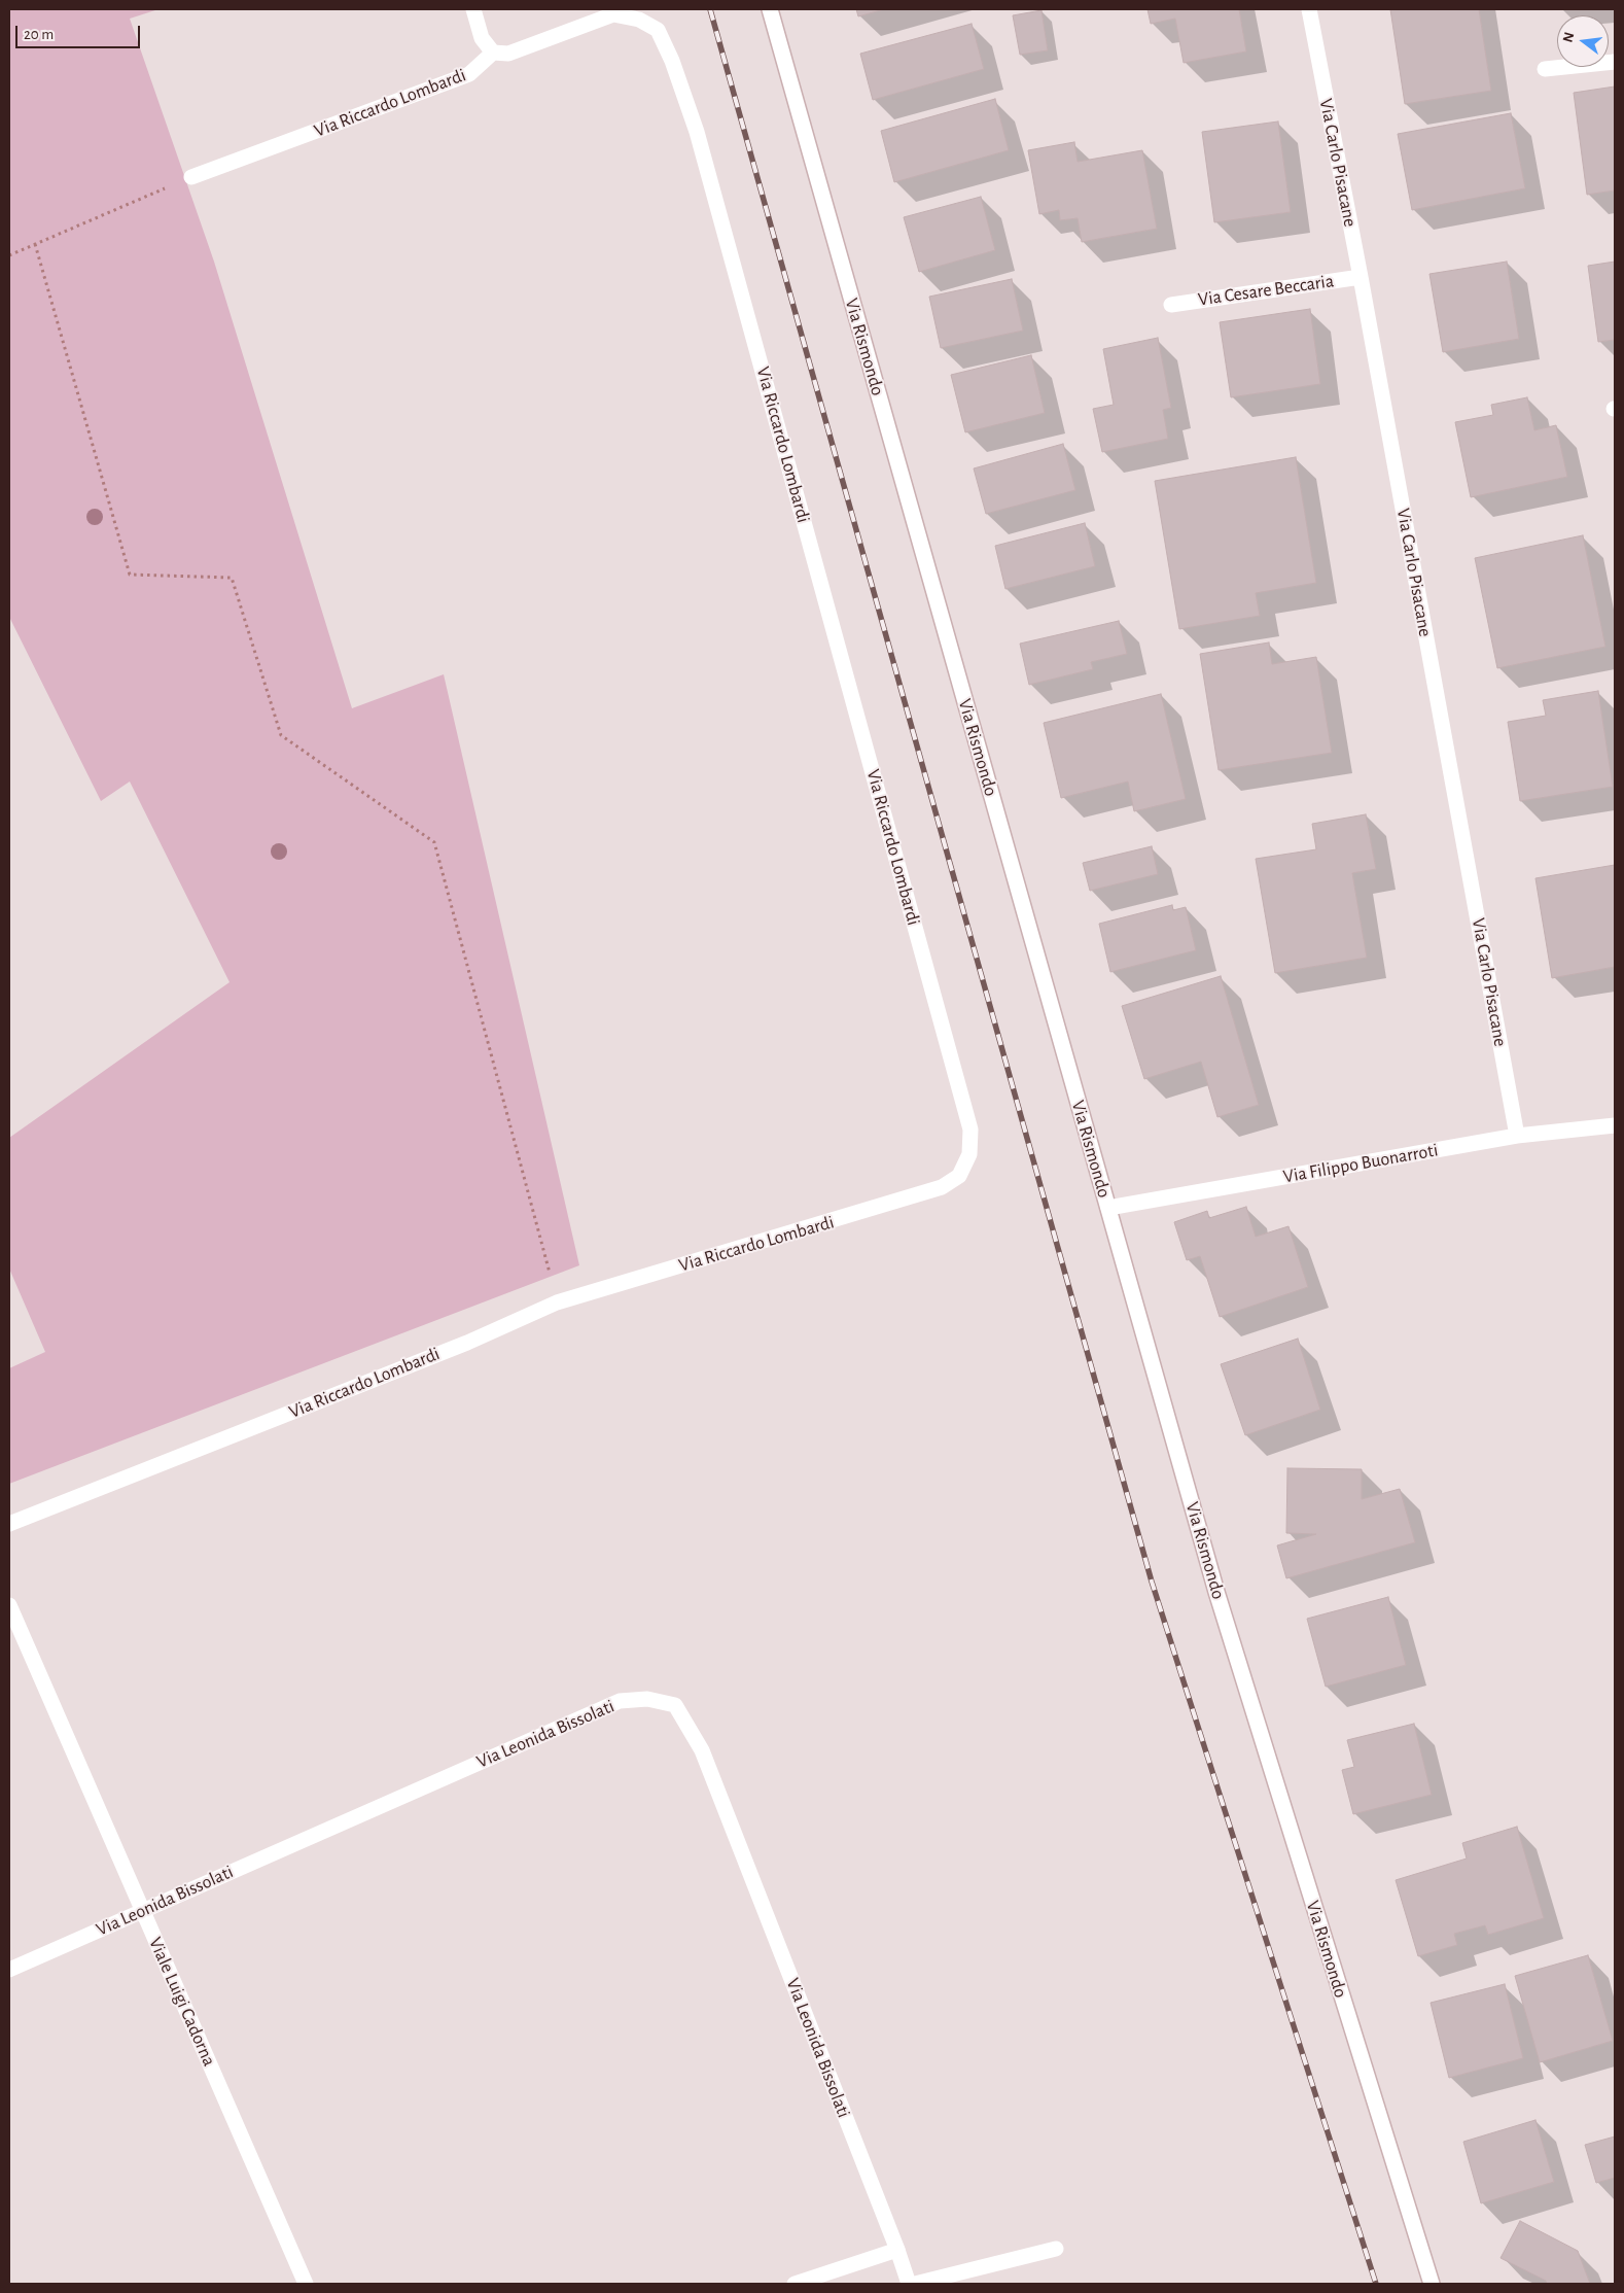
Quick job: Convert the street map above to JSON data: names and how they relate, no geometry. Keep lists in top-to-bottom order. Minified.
{"streets":{"street":["Via Riccardo Lombardi","Via Carlo Pisacane","Via Cesare Beccaria","Via Rismondo","Via Filippo Buonarroti","Via Leonida Bissolati","Viale Luigi Cadorna"]},"crossings":[["Via Carlo Pisacane","Via Cesare Beccaria"],["Via Carlo Pisacane","Via Filippo Buonarroti"],["Via Rismondo","Via Filippo Buonarroti"],["Via Leonida Bissolati","Viale Luigi Cadorna"]],"scale_bar":"20 m","north":"left"}
